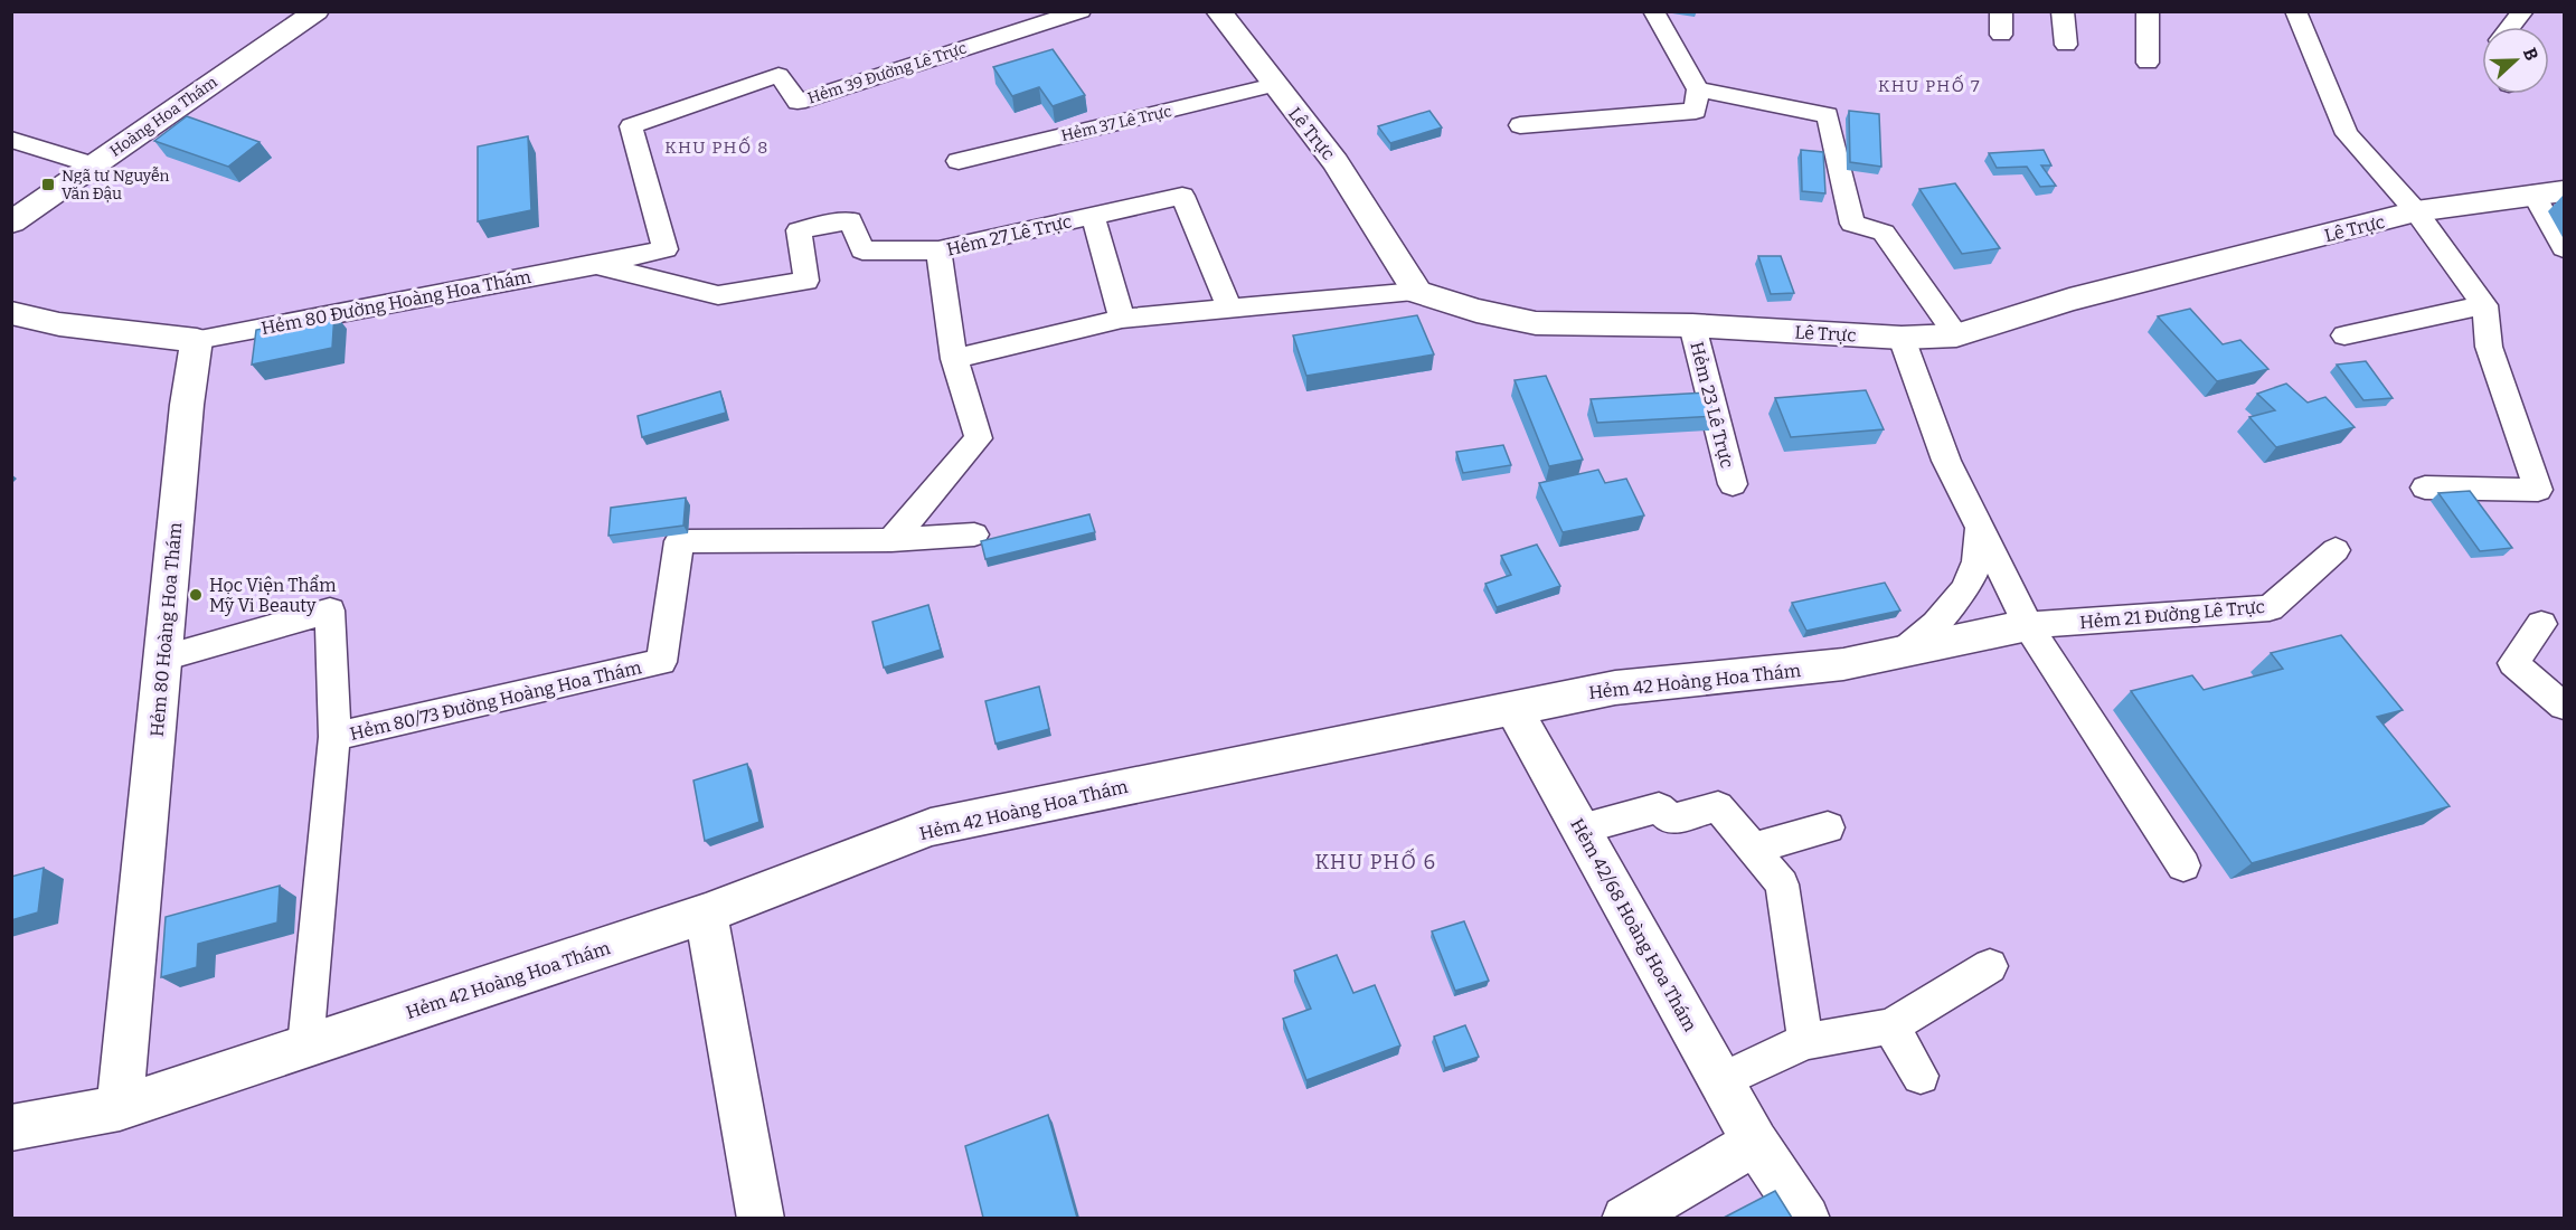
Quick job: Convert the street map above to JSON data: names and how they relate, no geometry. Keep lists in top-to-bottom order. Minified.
{"streets":{"street":["Hoàng Hoa Thám","Lê Trực","Hẻm 80 Hoàng Hoa Thám","Hẻm 42 Hoàng Hoa Thám","Hẻm 42/68 Hoàng Hoa Thám"],"lane":["Hẻm 39 Đường Lê Trực","Hẻm 37 Lê Trực","Hẻm 27 Lê Trực","Hẻm 80 Đường Hoàng Hoa Thám","Hẻm 23 Lê Trực","Hẻm 21 Đường Lê Trực","Hẻm 80/73 Đường Hoàng Hoa Thám"]},"crossings":[["Hẻm 39 Đường Lê Trực","Hẻm 80 Đường Hoàng Hoa Thám"],["Hẻm 37 Lê Trực","Lê Trực"],["Lê Trực","Hẻm 23 Lê Trực"],["Hẻm 27 Lê Trực","Hẻm 80 Đường Hoàng Hoa Thám"],["Hẻm 27 Lê Trực","Hẻm 80/73 Đường Hoàng Hoa Thám"],["Hẻm 80 Đường Hoàng Hoa Thám","Hẻm 80 Hoàng Hoa Thám"],["Hẻm 21 Đường Lê Trực","Hẻm 42 Hoàng Hoa Thám"],["Hẻm 80 Hoàng Hoa Thám","Hẻm 42 Hoàng Hoa Thám"],["Hẻm 80 Hoàng Hoa Thám","Hẻm 80/73 Đường Hoàng Hoa Thám"],["Hẻm 42 Hoàng Hoa Thám","Hẻm 42/68 Hoàng Hoa Thám"]],"districts":["KHU PHỐ 7","KHU PHỐ 8","KHU PHỐ 6"],"places":{"transit":["Ngã tư Nguyễn Văn Đậu"],"other":["Học Viện Thẩm Mỹ Vi Beauty"]},"north":"right"}
